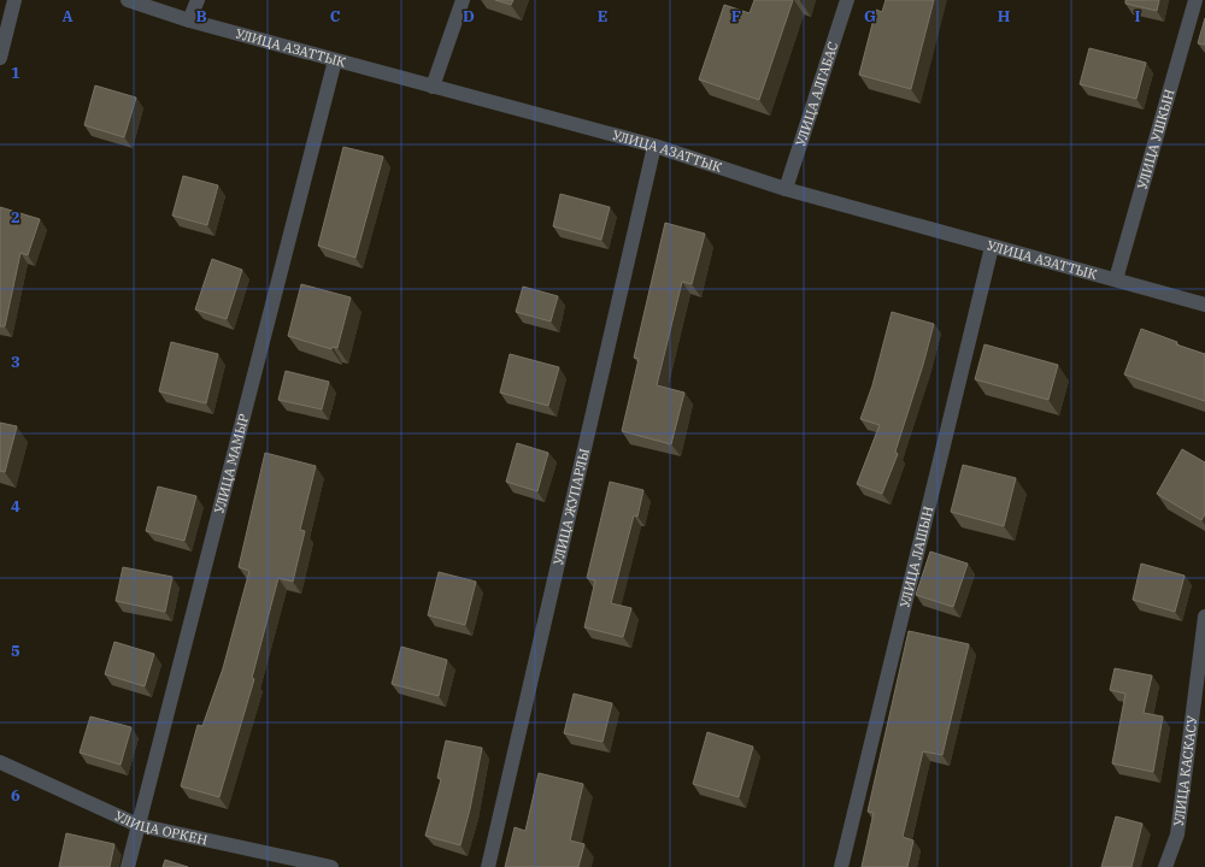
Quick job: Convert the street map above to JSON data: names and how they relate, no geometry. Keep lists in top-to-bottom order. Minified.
{"streets":{"street":["УЛИЦА АЗАТТЫК","УЛИЦА АЛГАБАС","УЛИЦА УШКЫН","УЛИЦА МАМЫР","УЛИЦА ЖУПАРЛЫ","УЛИЦА ЛАШЫН","УЛИЦА КАСКАСУ","УЛИЦА ОРКЕН"]},"crossings":[["УЛИЦА АЗАТТЫК","УЛИЦА АЛГАБАС"],["УЛИЦА АЗАТТЫК","УЛИЦА УШКЫН"],["УЛИЦА АЗАТТЫК","УЛИЦА МАМЫР"],["УЛИЦА АЗАТТЫК","УЛИЦА ЖУПАРЛЫ"],["УЛИЦА АЗАТТЫК","УЛИЦА ЛАШЫН"],["УЛИЦА МАМЫР","УЛИЦА ОРКЕН"]],"grid":{"columns":["A","B","C","D","E","F","G","H","I"],"rows":["1","2","3","4","5","6"]}}
